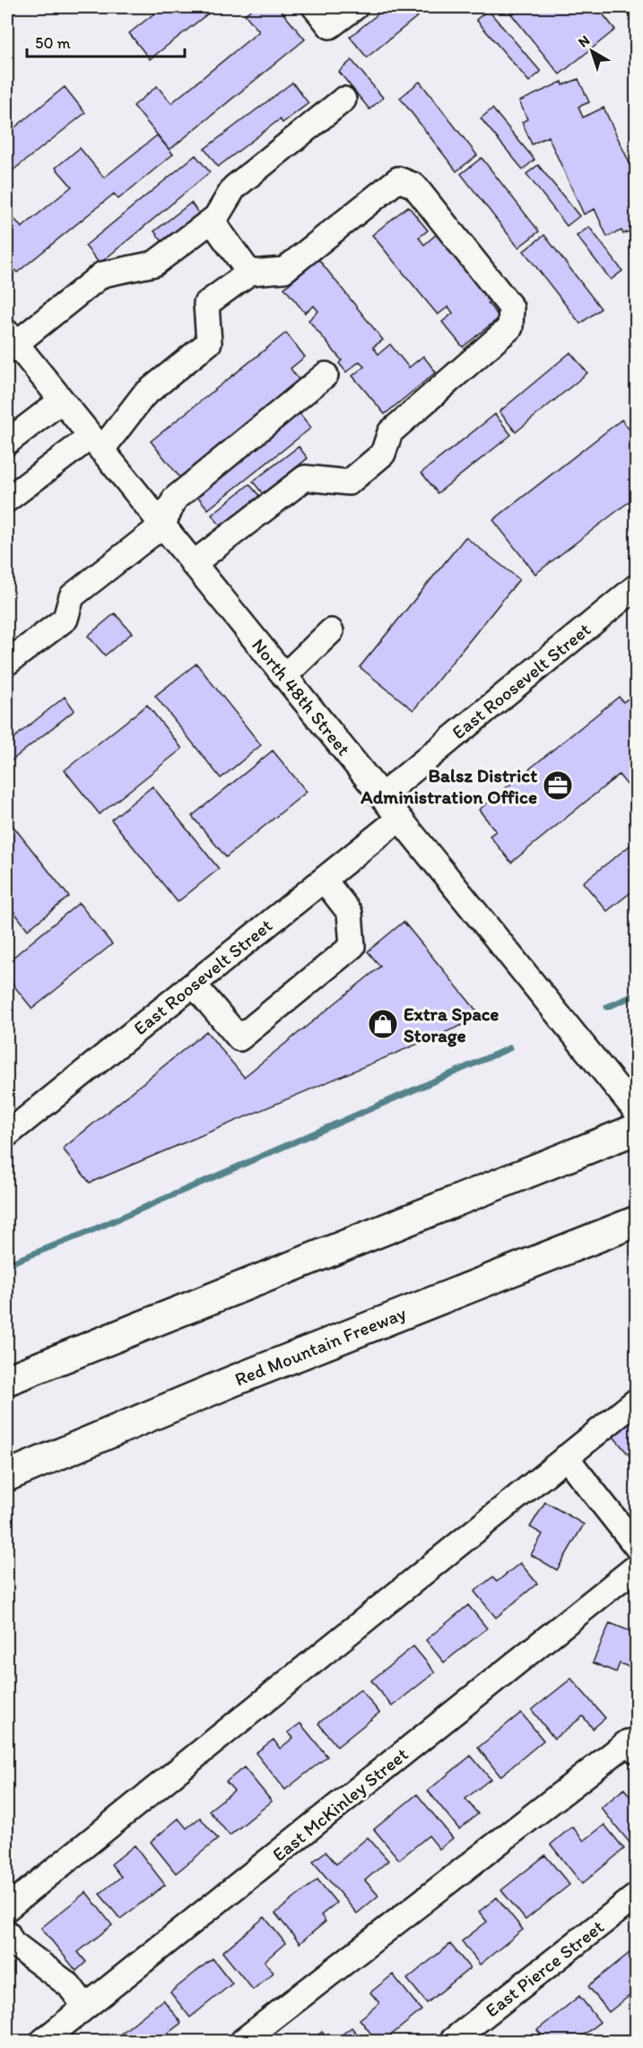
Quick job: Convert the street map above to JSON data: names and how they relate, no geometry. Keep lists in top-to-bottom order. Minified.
{"streets":{"highway":["Red Mountain Freeway"],"street":["East Roosevelt Street","North 48th Street","East McKinley Street","East Pierce Street"]},"crossings":[["East Roosevelt Street","North 48th Street"]],"places":{"office":["Balsz District Administration Office"],"shop":["Extra Space Storage"]},"scale_bar":"50 m","north":"top left"}
